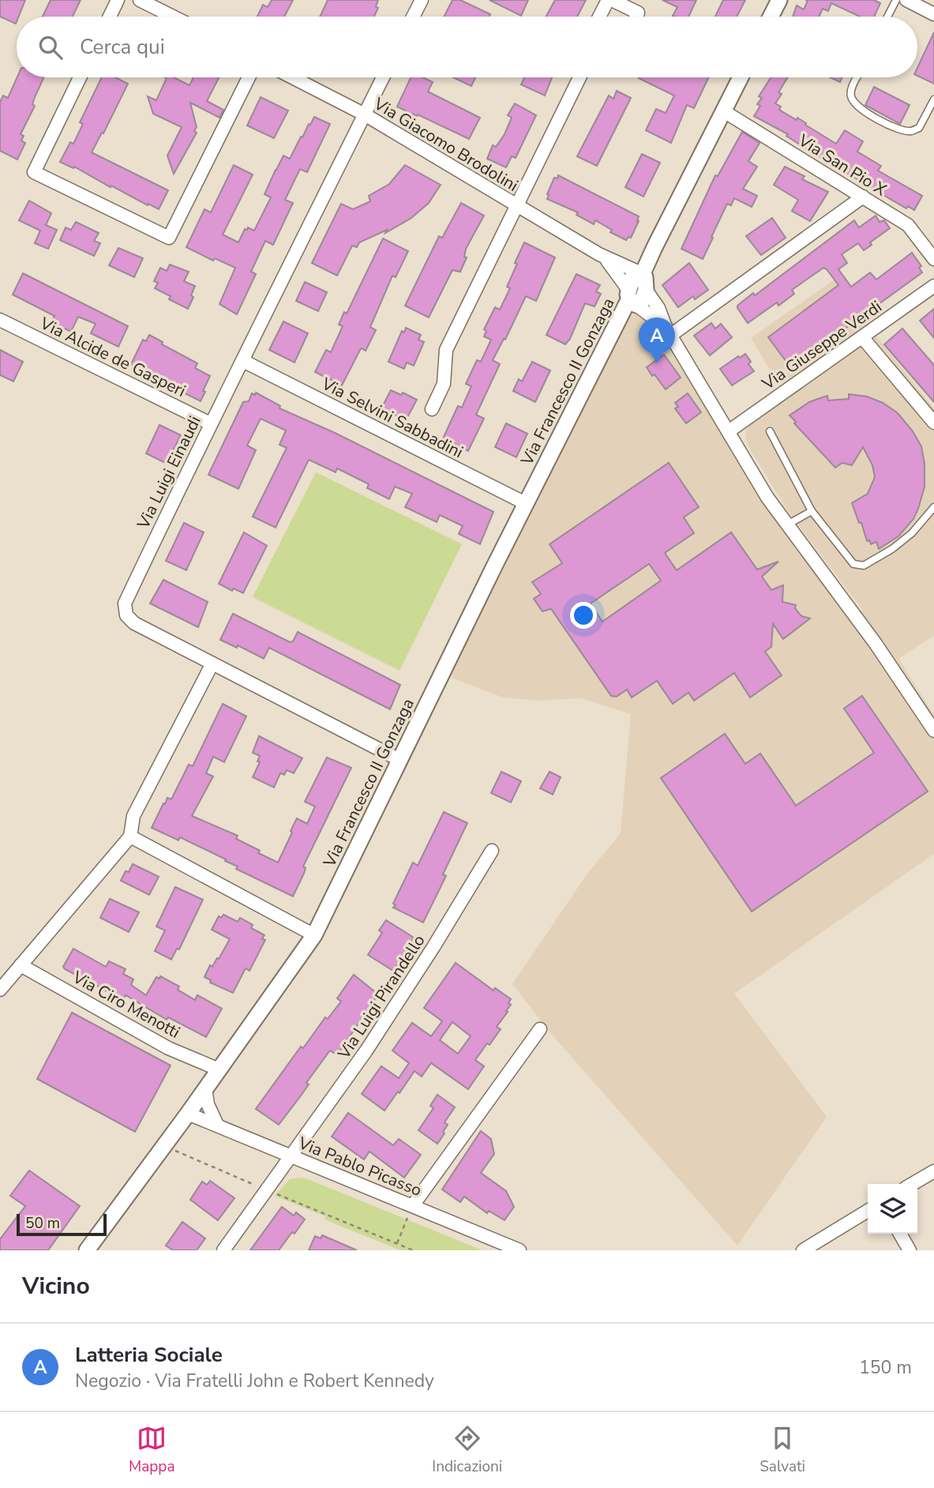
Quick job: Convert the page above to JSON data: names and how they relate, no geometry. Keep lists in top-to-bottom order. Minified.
{"streets":{"street":["Via Giacomo Brodolini","Via San Pio X","Via Giuseppe Verdi","Via Alcide de Gasperi","Via Francesco II Gonzaga","Via Selvini Sabbadini","Via Luigi Einaudi","Via Luigi Pirandello","Via Ciro Menotti","Via Pablo Picasso"]},"crossings":[["Via Giacomo Brodolini","Via Luigi Einaudi"],["Via San Pio X","Via Francesco II Gonzaga"],["Via Alcide de Gasperi","Via Luigi Einaudi"],["Via Francesco II Gonzaga","Via Selvini Sabbadini"],["Via Francesco II Gonzaga","Via Luigi Einaudi"],["Via Francesco II Gonzaga","Via Ciro Menotti"],["Via Francesco II Gonzaga","Via Pablo Picasso"],["Via Selvini Sabbadini","Via Luigi Einaudi"],["Via Luigi Pirandello","Via Pablo Picasso"]],"scale_bar":"50 m","page":{"search":"Cerca qui","pins":"A","scale":"50 m","heading":"Vicino","list":[{"mark":"A","name":"Latteria Sociale","note":"Negozio · Via Fratelli John e Robert Kennedy","value":"150 m"}],"nav":["Mappa","Indicazioni","Salvati"]}}
